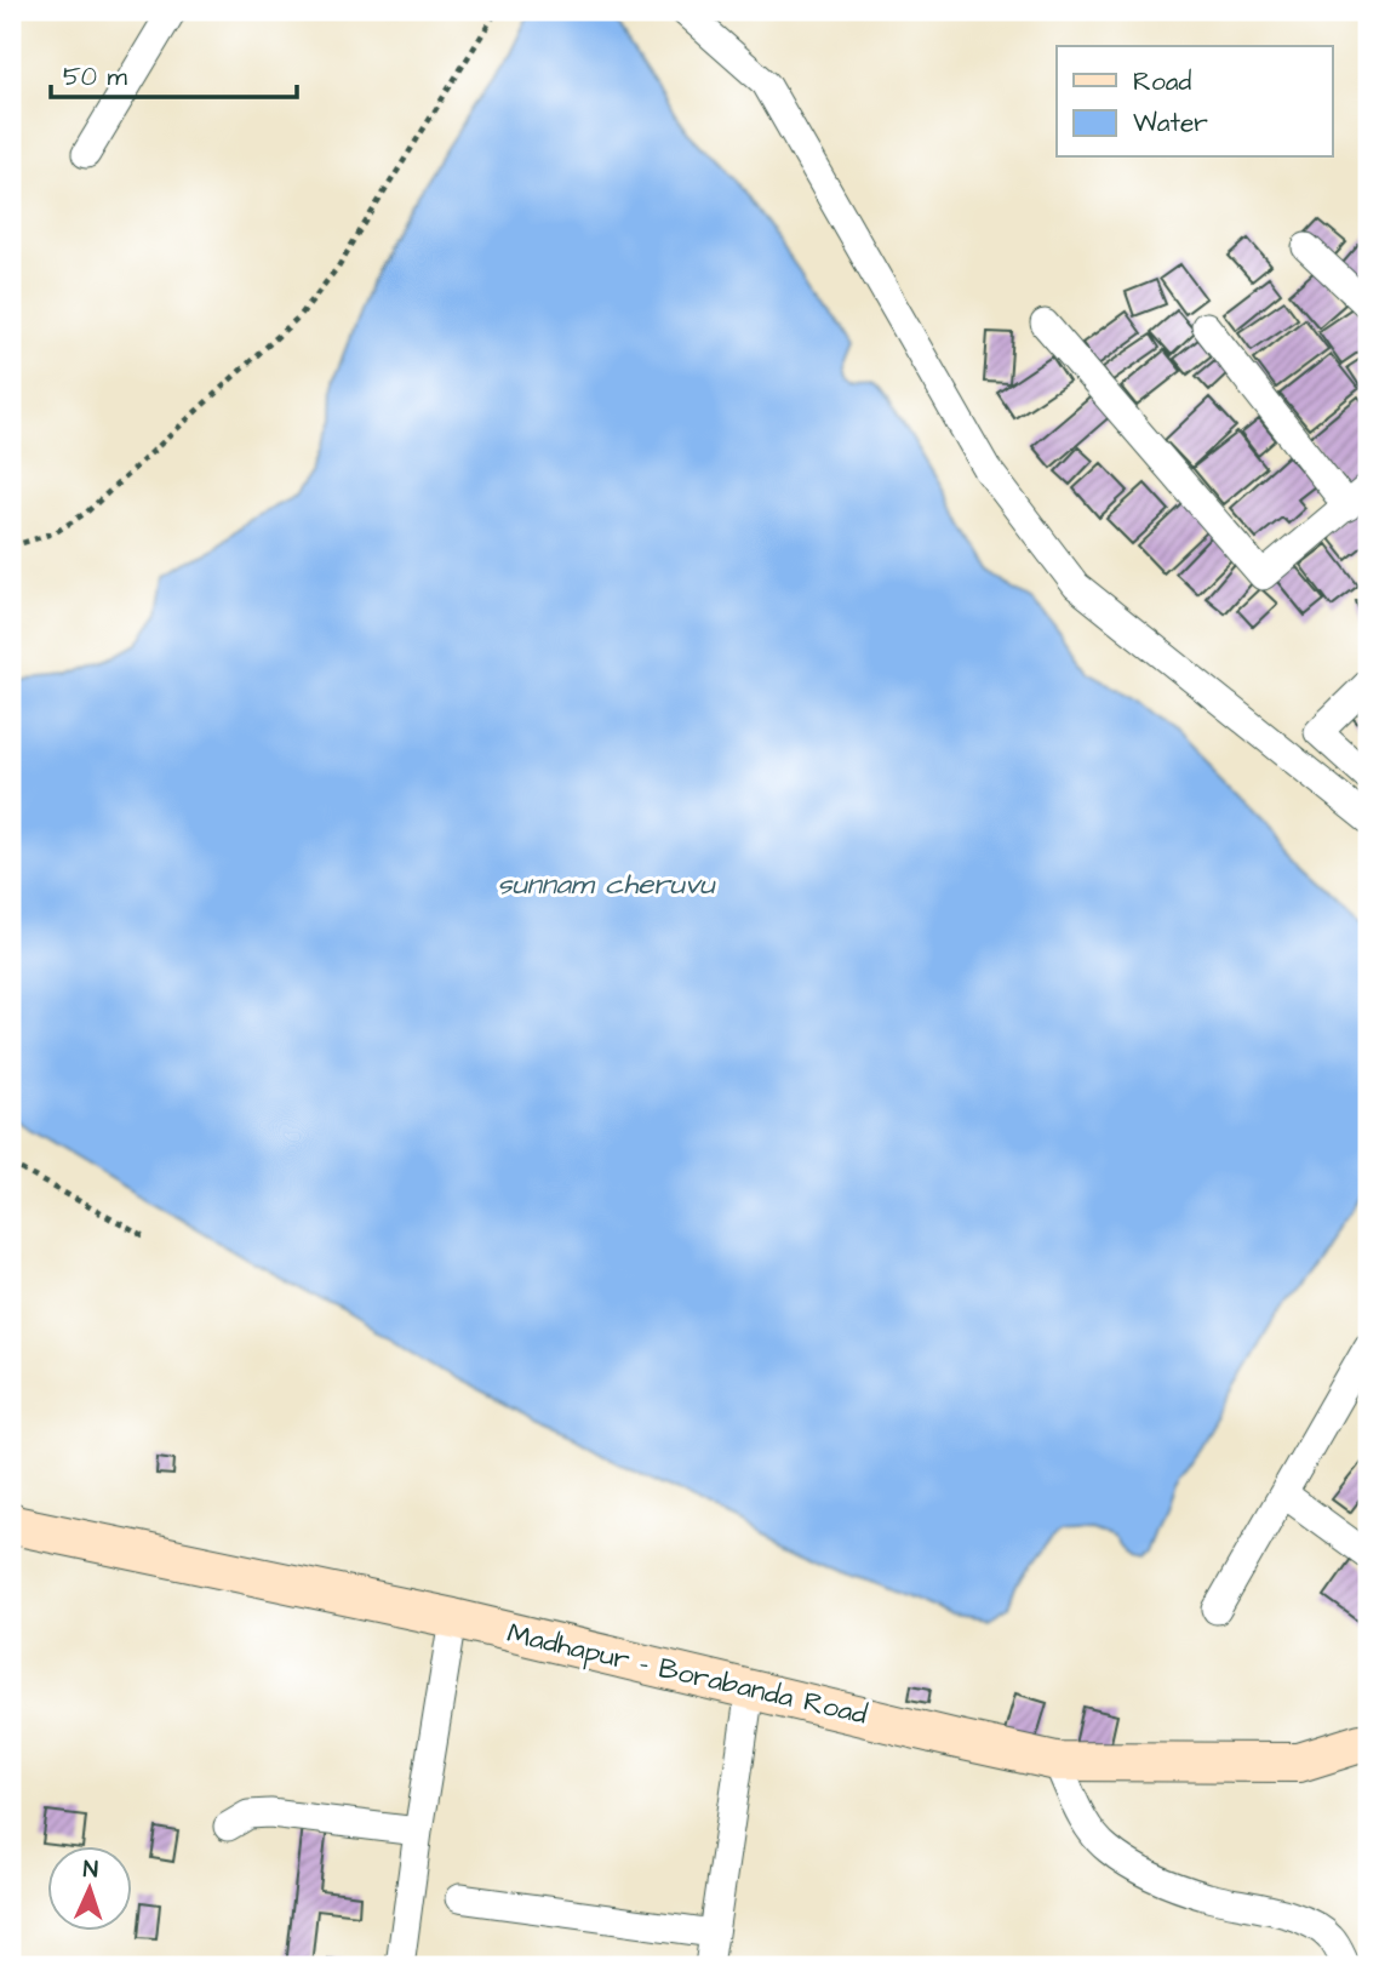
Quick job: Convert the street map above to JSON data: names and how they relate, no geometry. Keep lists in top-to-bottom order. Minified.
{"streets":{"street":["Madhapur - Borabanda Road"]},"water":["sunnam cheruvu"],"legend":["Road","Water"],"scale_bar":"50 m","north":"top"}
